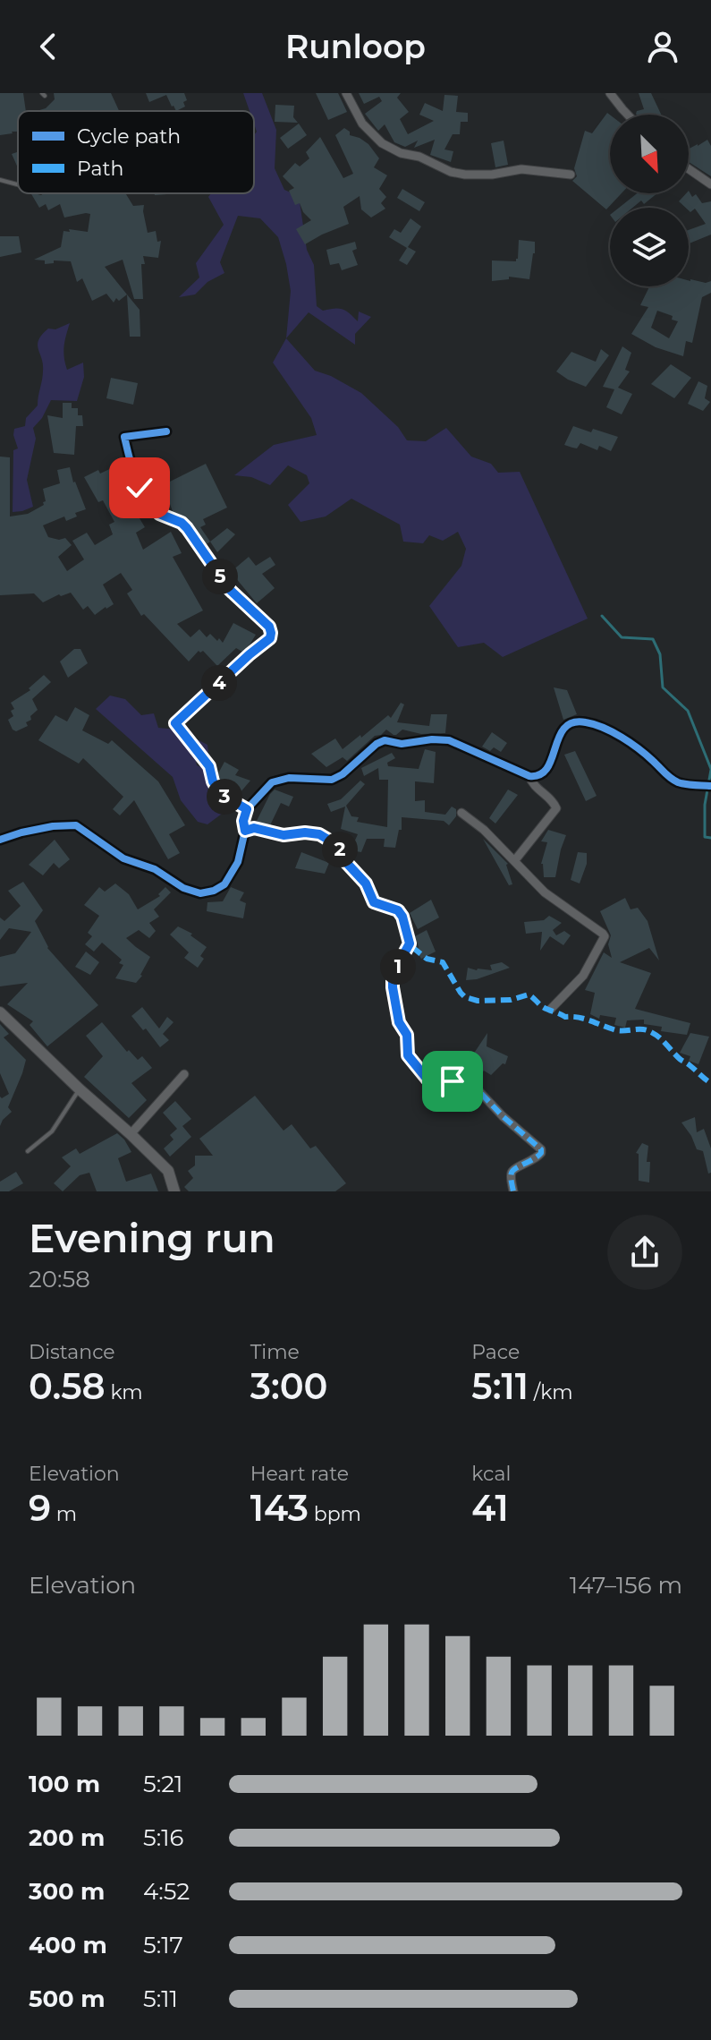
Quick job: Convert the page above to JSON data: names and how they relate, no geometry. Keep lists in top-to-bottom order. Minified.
{"legend":["Cycle path","Path"],"north":"bottom right","page":{"header":"Runloop","pins":["5","4","3","2","1"],"heading":["Evening run","20:58"],"stats":[["Distance","0.58 km"],["Time","3:00"],["Pace","5:11 /km"],["Elevation","9 m"],["Heart rate","143 bpm"],["kcal","41"]],"chart":["Elevation","147–156 m"],"list":[{"name":"100 m","note":"5:21"},{"name":"200 m","note":"5:16"},{"name":"300 m","note":"4:52"},{"name":"400 m","note":"5:17"},{"name":"500 m","note":"5:11"}]}}
